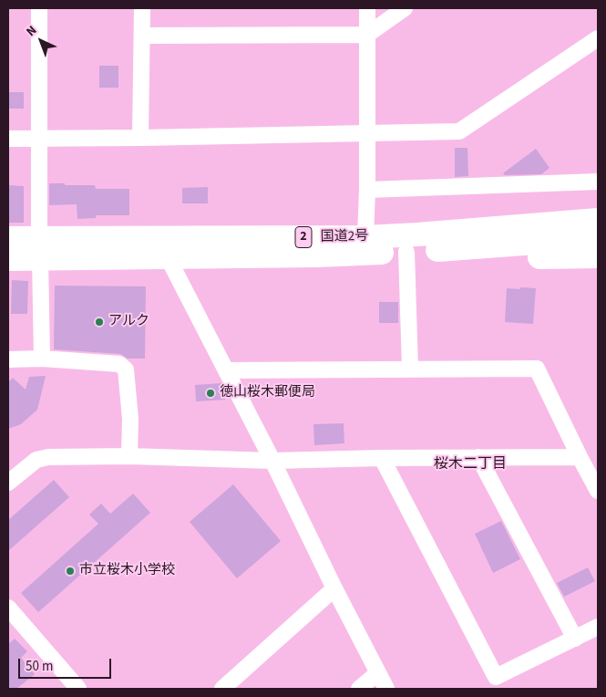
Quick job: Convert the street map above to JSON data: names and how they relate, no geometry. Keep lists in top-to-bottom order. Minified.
{"streets":{"highway":["2","国道2号"]},"crossings":[["2","国道2号"]],"districts":["桜木二丁目"],"places":["アルク","徳山桜木郵便局","市立桜木小学校"],"scale_bar":"50 m","north":"top left"}
